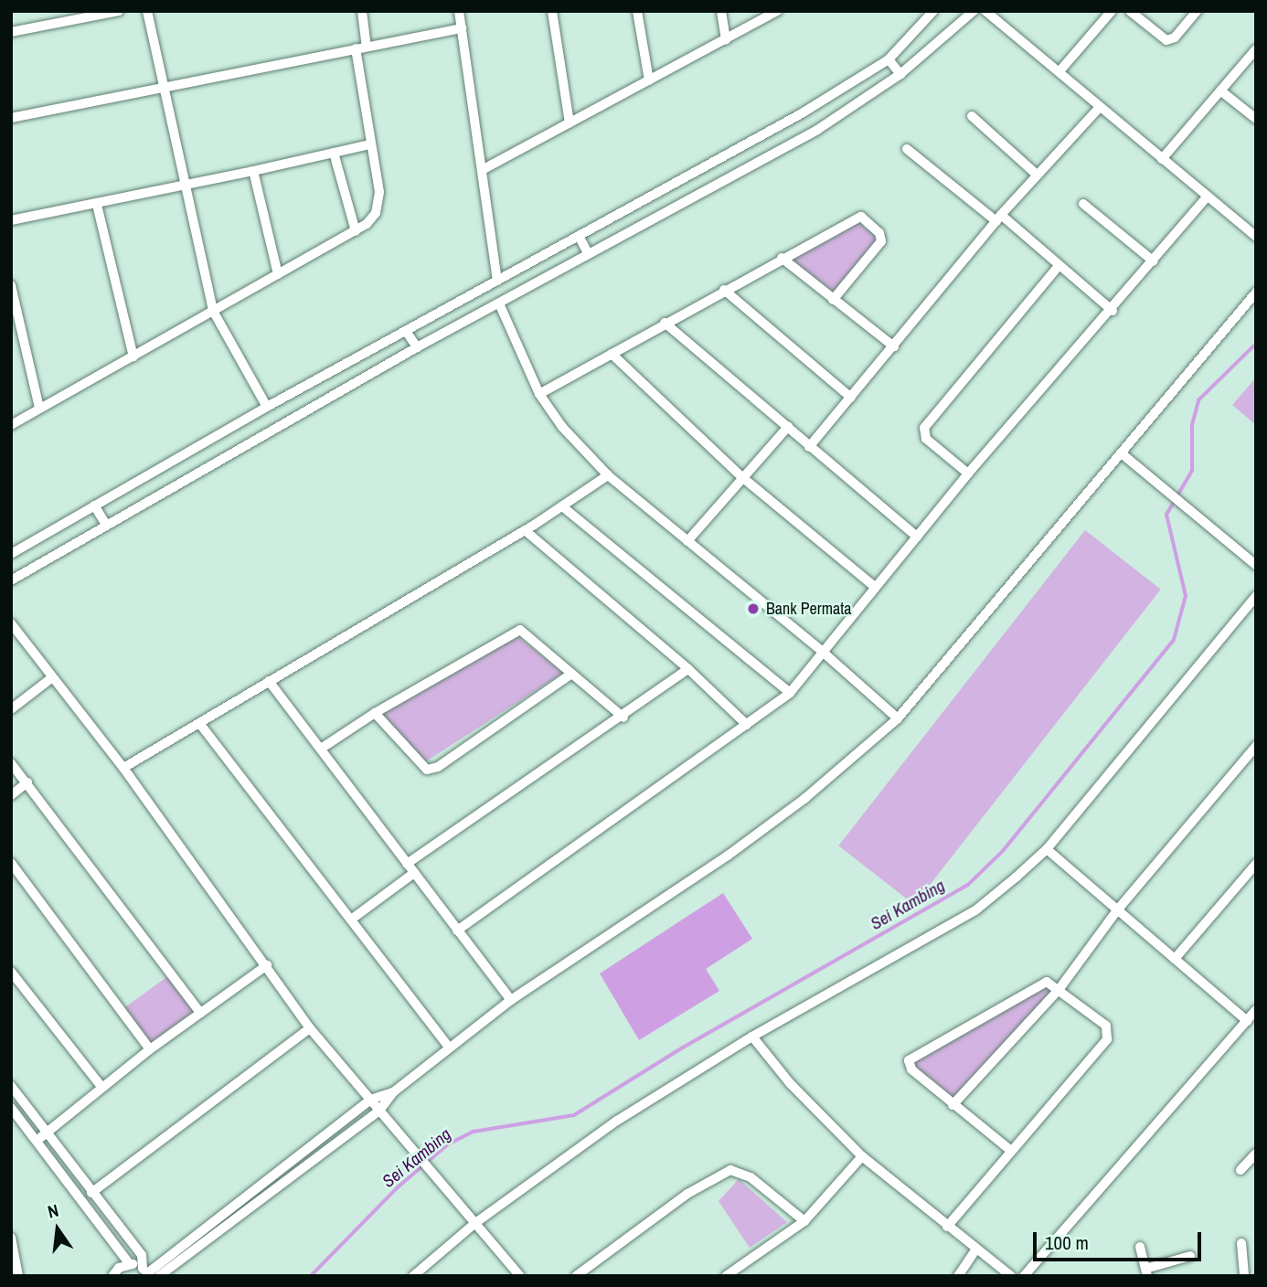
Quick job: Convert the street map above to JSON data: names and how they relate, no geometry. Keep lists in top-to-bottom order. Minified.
{"water":["Sei Kambing"],"places":["Bank Permata"],"scale_bar":"100 m","north":"top"}
